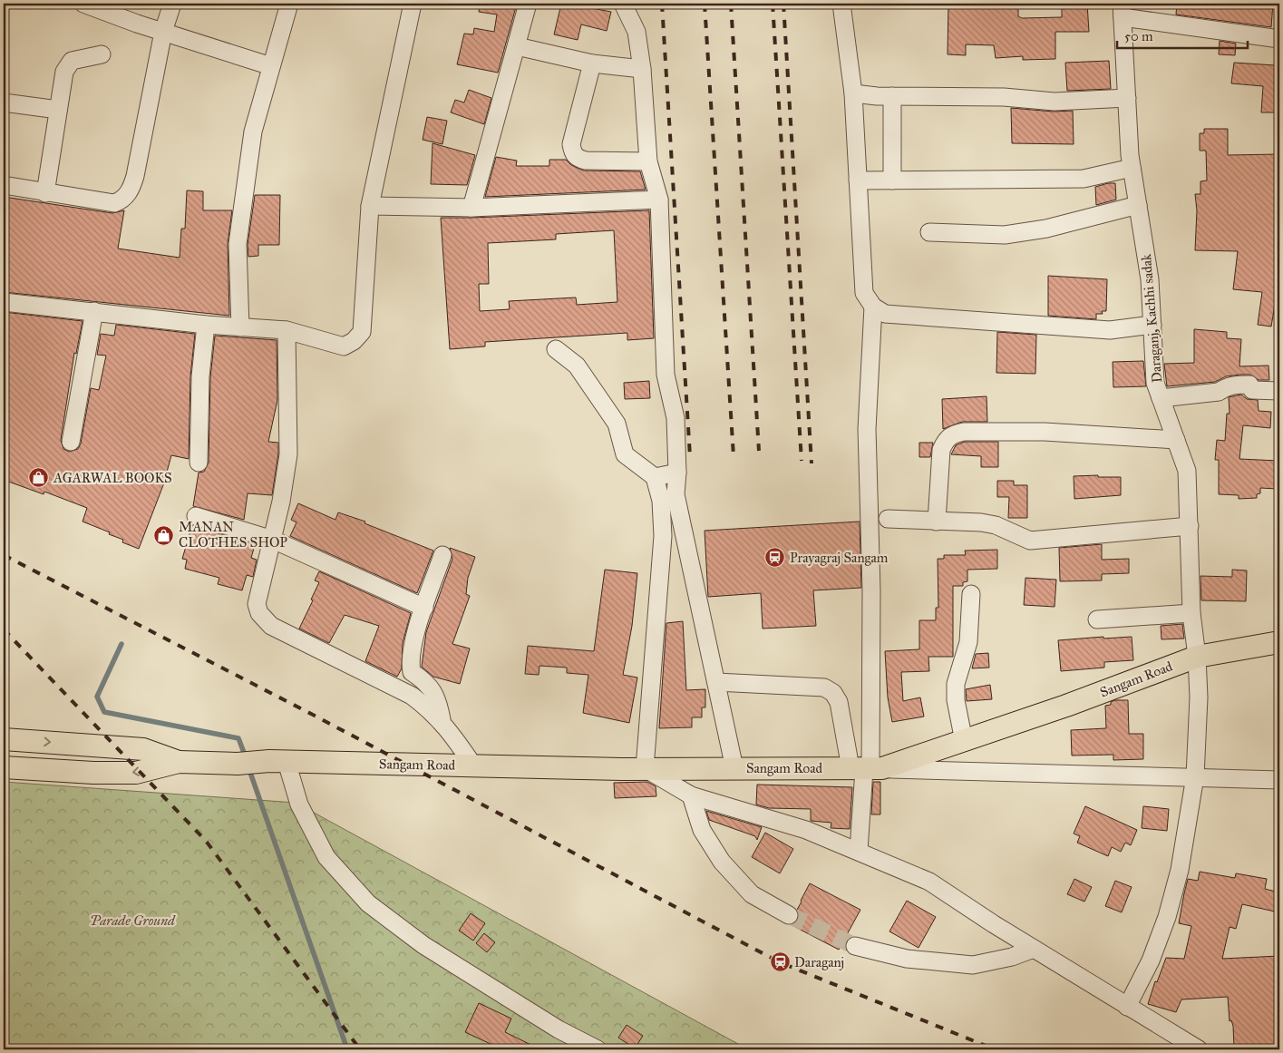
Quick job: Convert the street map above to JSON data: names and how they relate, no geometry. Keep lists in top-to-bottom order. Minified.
{"streets":{"main road":["Sangam Road"],"street":["Daraganj, Kachhi sadak"]},"crossings":[["Daraganj, Kachhi sadak","Sangam Road"]],"parks":["Parade Ground"],"places":{"shop":["AGARWAL BOOKS","MANAN CLOTHES SHOP"],"station":["Prayagraj Sangam","Daraganj"]},"scale_bar":"50 m"}
